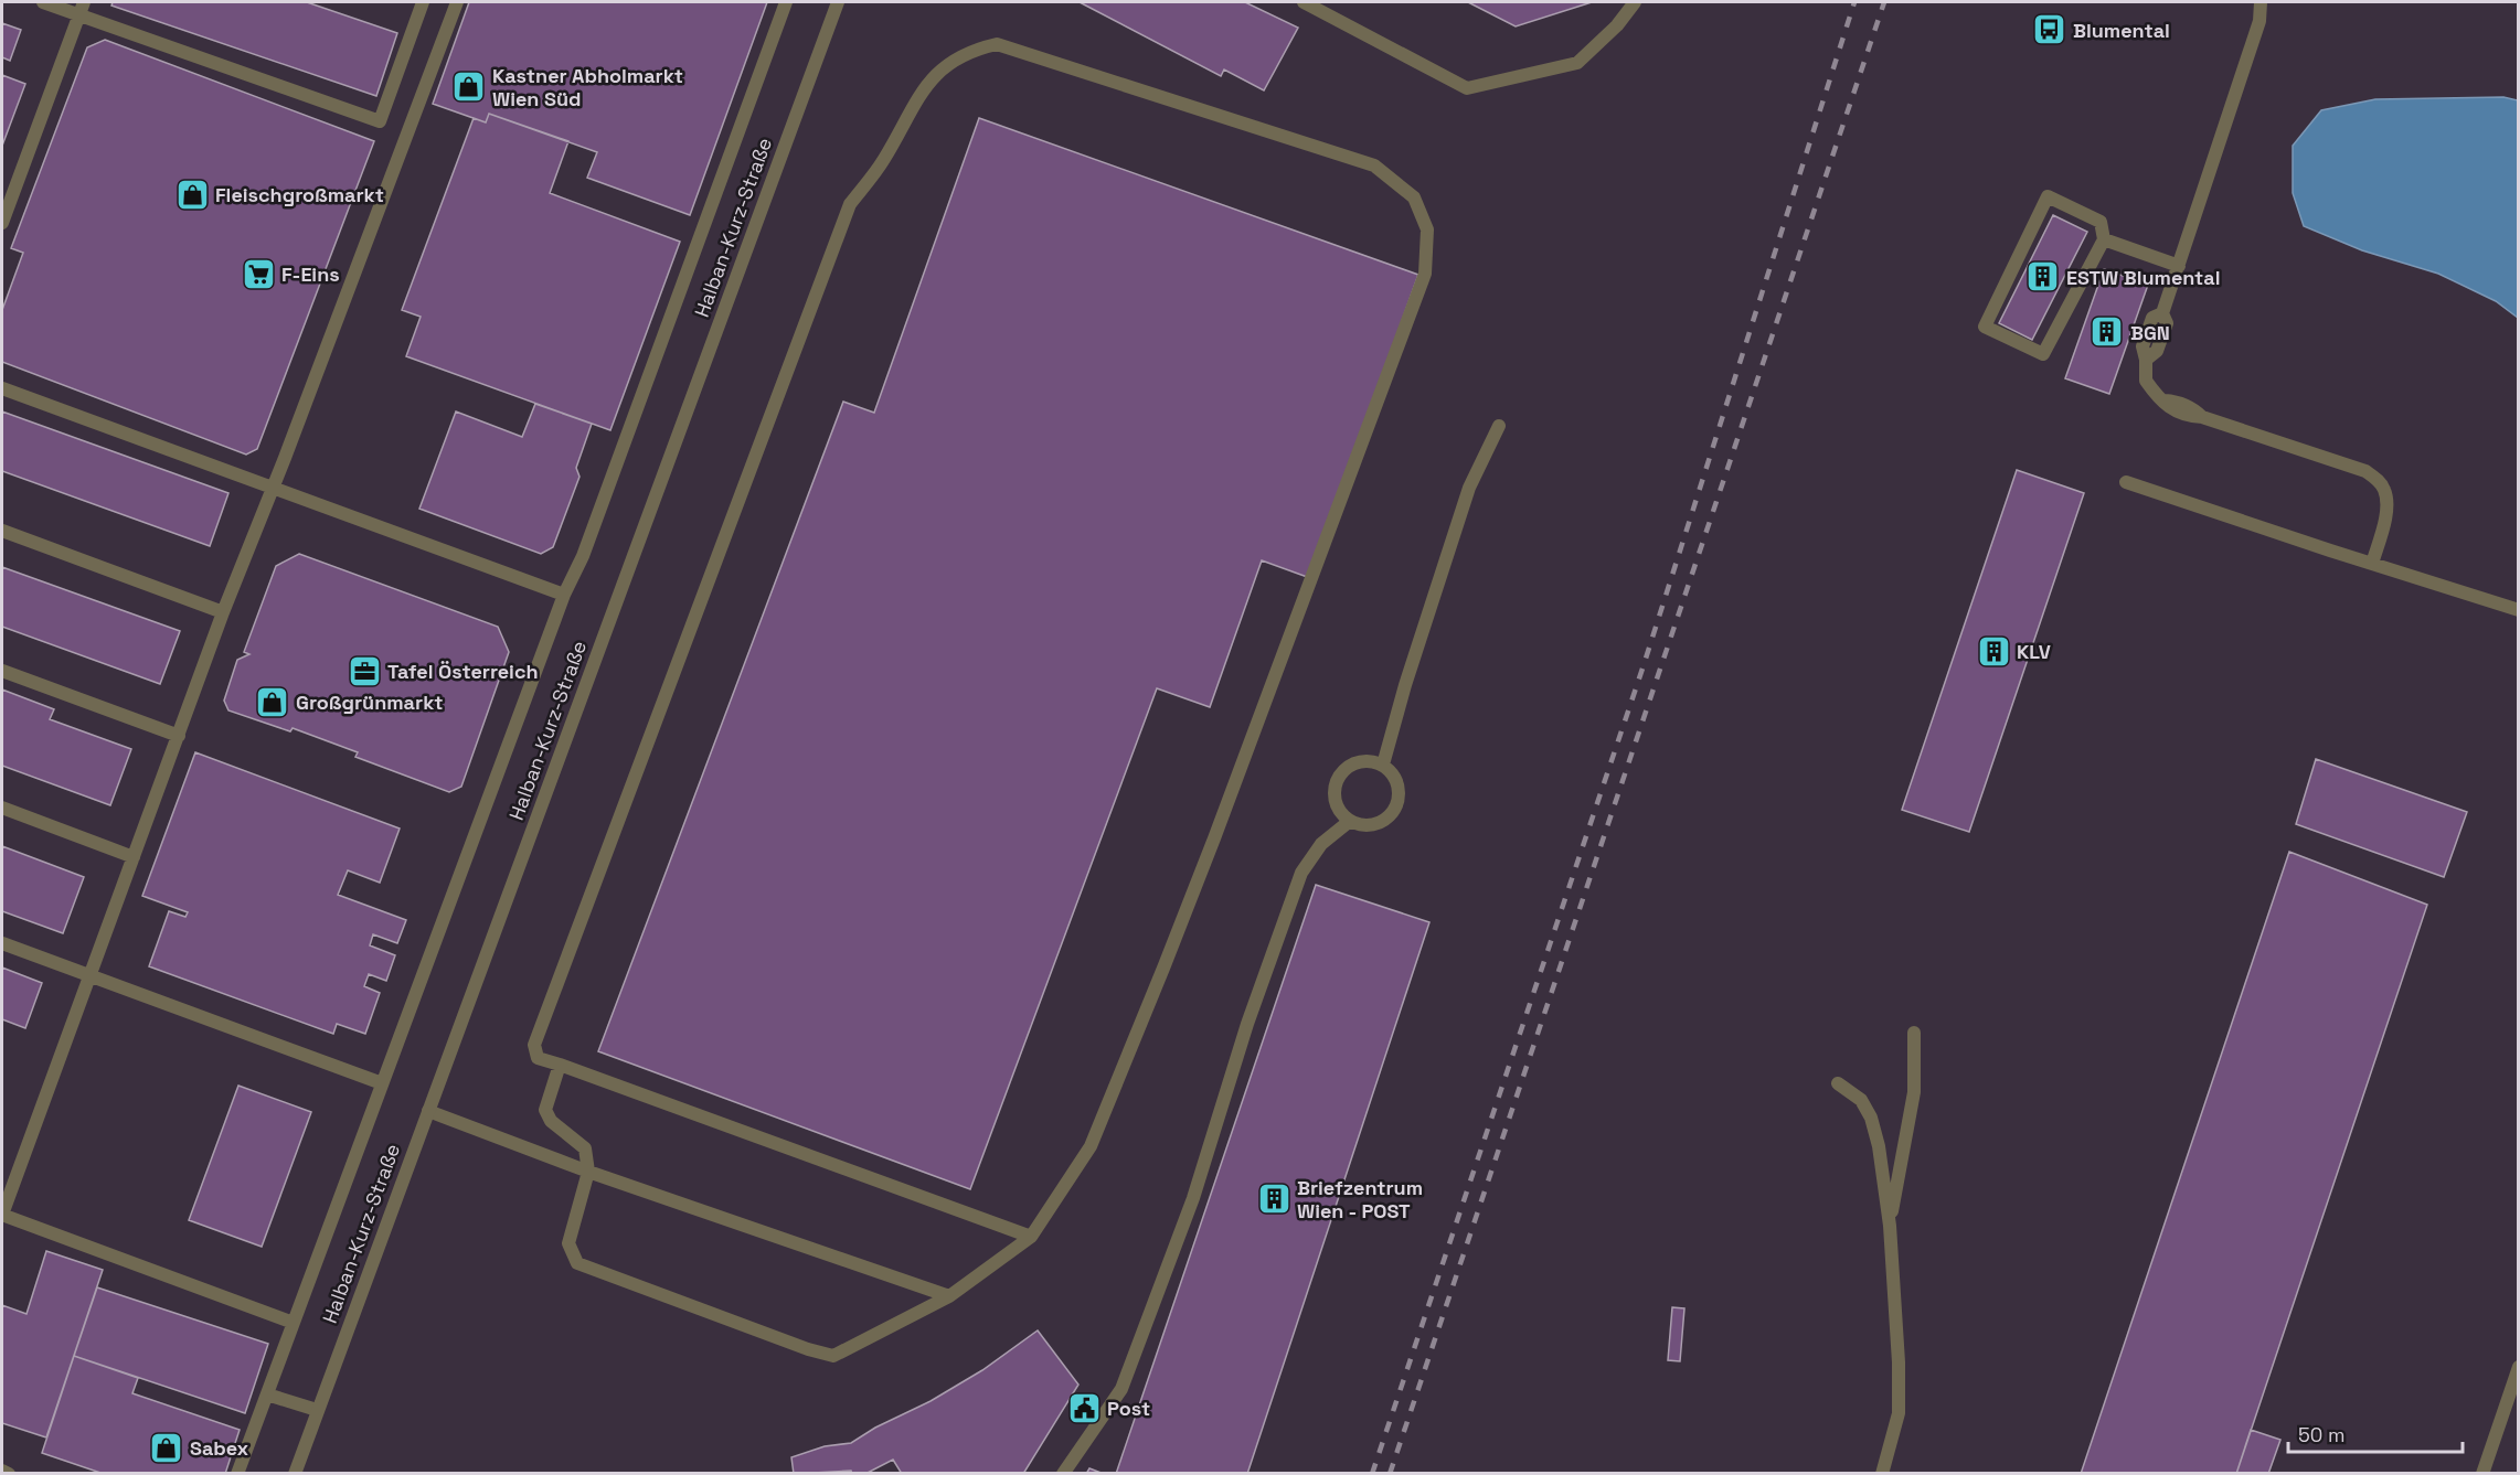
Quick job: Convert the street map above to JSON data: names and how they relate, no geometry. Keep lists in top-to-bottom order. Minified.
{"streets":{"street":["Halban-Kurz-Straße"]},"places":{"bus stop":["Blumental"],"shop":["Kastner Abholmarkt Wien Süd","Fleischgroßmarkt","Großgrünmarkt","Sabex"],"supermarket":["F-Eins"],"building":["ESTW Blumental","BGN","KLV","Briefzentrum Wien - POST"],"office":["Tafel Österreich"],"public building":["Post"]},"scale_bar":"50 m"}
